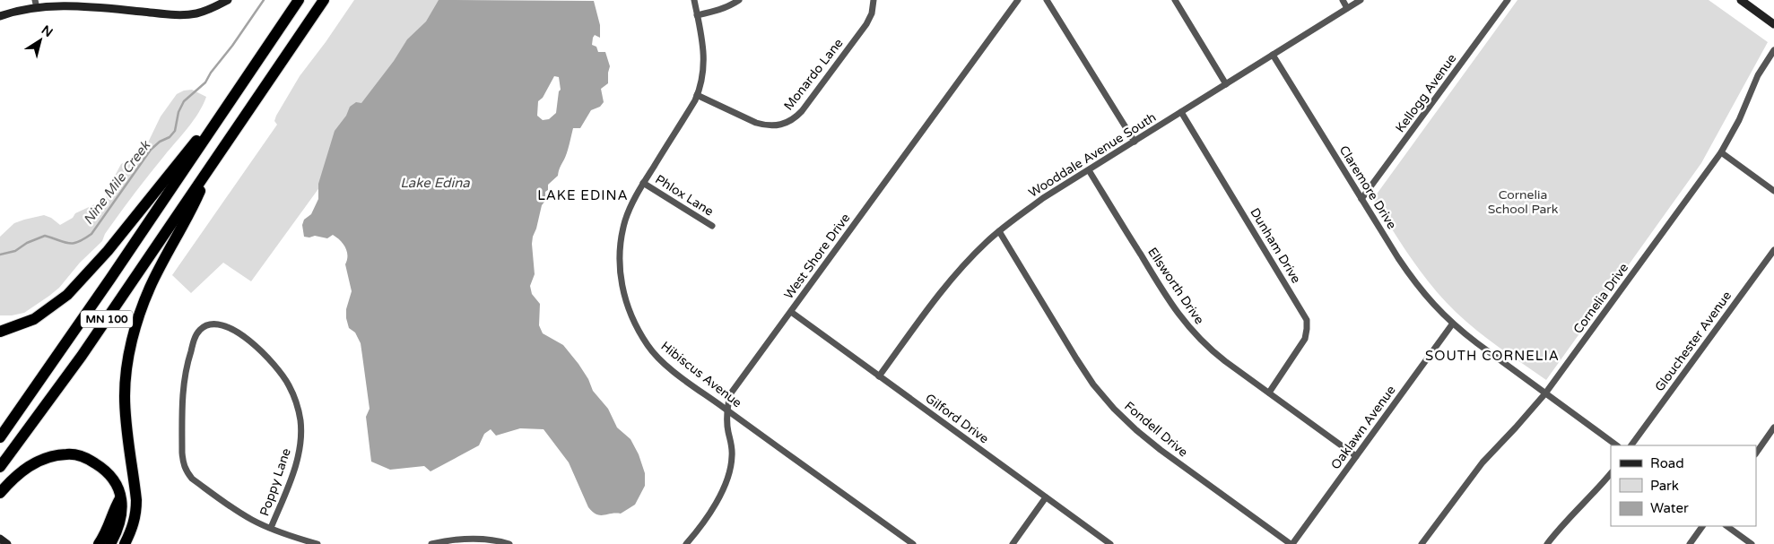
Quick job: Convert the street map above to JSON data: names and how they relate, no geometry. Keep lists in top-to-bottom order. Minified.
{"streets":{"highway":["MN 100"],"street":["Monardo Lane","Kellogg Avenue","Wooddale Avenue South","Claremore Drive","Phlox Lane","Dunham Drive","West Shore Drive","Ellsworth Drive","Cornelia Drive","Glouchester Avenue","Hibiscus Avenue","Gilford Drive","Oaklawn Avenue","Fondell Drive","Poppy Lane"]},"crossings":[["Monardo Lane","Hibiscus Avenue"],["Kellogg Avenue","Claremore Drive"],["Wooddale Avenue South","Claremore Drive"],["Wooddale Avenue South","Dunham Drive"],["Wooddale Avenue South","Ellsworth Drive"],["Wooddale Avenue South","Gilford Drive"],["Wooddale Avenue South","Fondell Drive"],["Claremore Drive","Cornelia Drive"],["Claremore Drive","Oaklawn Avenue"],["Phlox Lane","Hibiscus Avenue"],["Dunham Drive","Ellsworth Drive"],["West Shore Drive","Hibiscus Avenue"],["West Shore Drive","Gilford Drive"],["Ellsworth Drive","Oaklawn Avenue"],["Oaklawn Avenue","Fondell Drive"]],"districts":["LAKE EDINA","SOUTH CORNELIA"],"water":["Nine Mile Creek","Lake Edina"],"parks":["Cornelia School Park"],"legend":["Road","Park","Water"],"north":"top right"}
